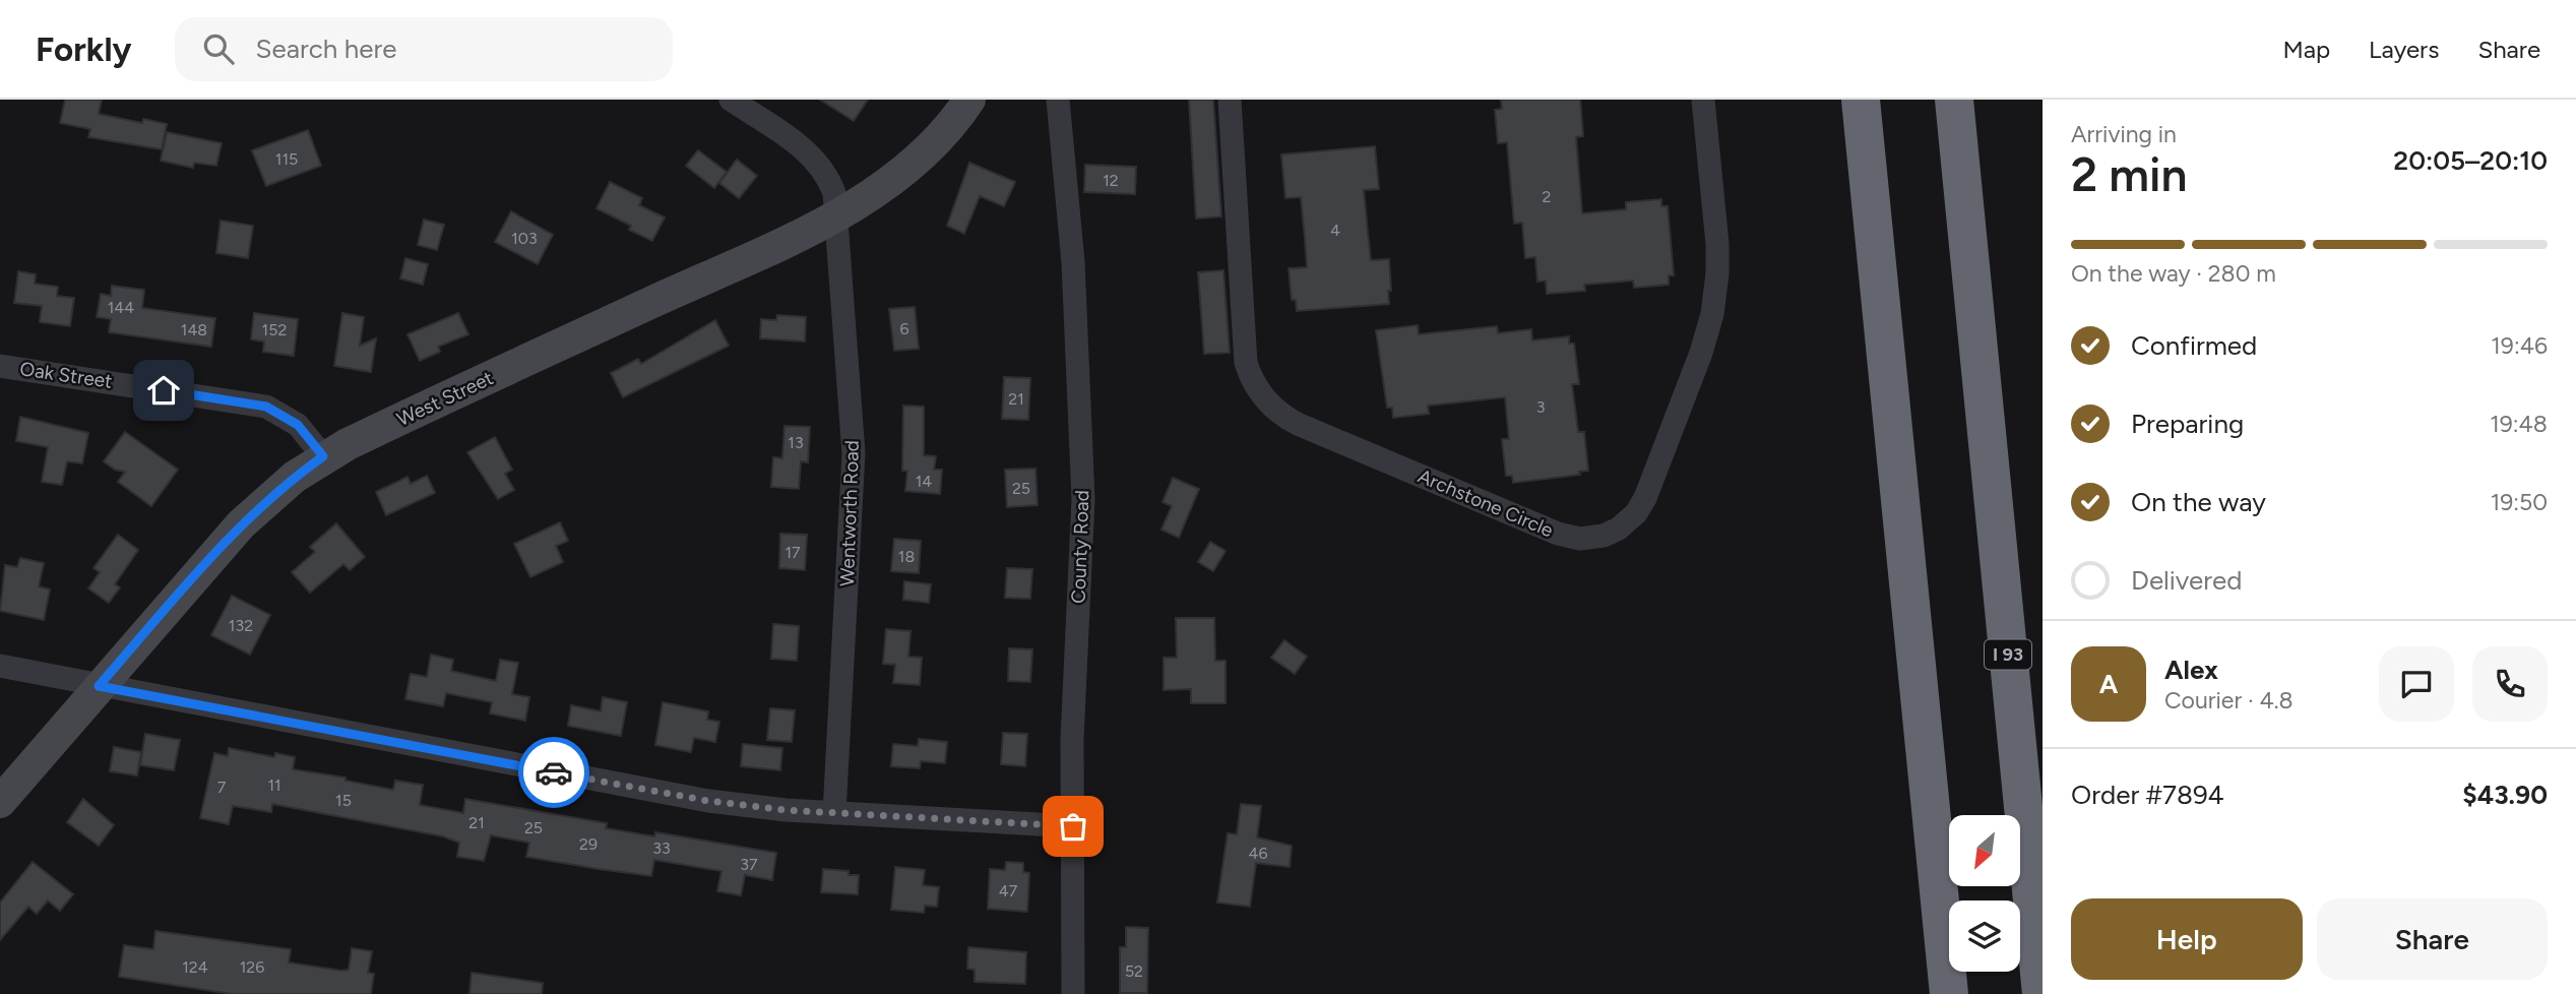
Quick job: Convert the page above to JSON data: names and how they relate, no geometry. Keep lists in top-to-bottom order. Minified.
{"streets":{"highway":["I 93"],"main road":["West Street"],"street":["Oak Street","Archstone Circle","Wentworth Road","County Road"]},"crossings":[["Oak Street","West Street"],["West Street","Wentworth Road"]],"house_numbers":["115","12","2","4","103","144","6","148","152","21","3","13","14","25","17","18","132","11","7","15","21","25","29","33","46","37","47","124","126","52"],"north":"bottom left","page":{"header":"Forkly","search":"Search here","nav":["Map","Layers","Share"],"heading":["2 min","Arriving in","20:05–20:10"],"panel":["Alex","Courier · 4.8","Order #7894","$43.90"],"bar":"On the way · 280 m","list":[["Confirmed","19:46"],["Preparing","19:48"],["On the way","19:50"],"Delivered"],"round":"A","buttons":["Help","Share"]}}
